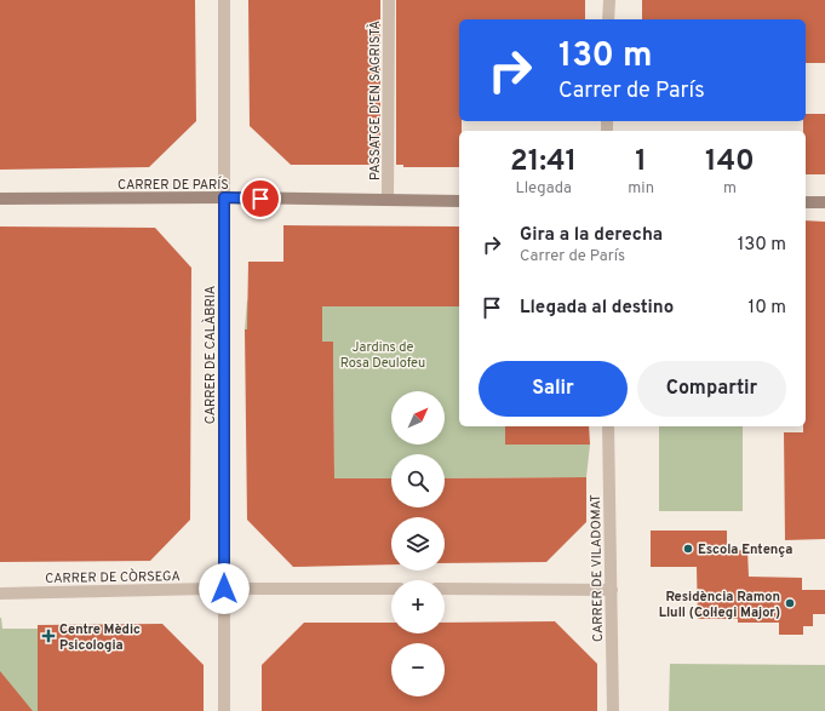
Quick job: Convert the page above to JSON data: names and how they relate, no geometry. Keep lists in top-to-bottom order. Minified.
{"streets":{"main road":["CARRER DE PARÍS"],"street":["PASSATGE D'EN SAGRISTÀ","CARRER DE CALÀBRIA","CARRER DE VILADOMAT","CARRER DE CÒRSEGA"]},"crossings":[["PASSATGE D'EN SAGRISTÀ","CARRER DE PARÍS"],["CARRER DE PARÍS","CARRER DE CALÀBRIA"],["CARRER DE CALÀBRIA","CARRER DE CÒRSEGA"]],"parks":["Jardins de Rosa Deulofeu"],"places":{"other":["Escola Entença","Residència Ramon Llull (Col·legi Major)"],"health":["Centre Mèdic Psicologia"]},"north":"top right","page":{"turn":["130 m","Carrer de París"],"eta":["21:41","Llegada","1","min","140","m"],"list":[{"name":"Gira a la derecha","note":"Carrer de París","value":"130 m"},{"name":"Llegada al destino","value":"10 m"}],"buttons":["Salir","Compartir"],"map_buttons":["+","−"]}}
